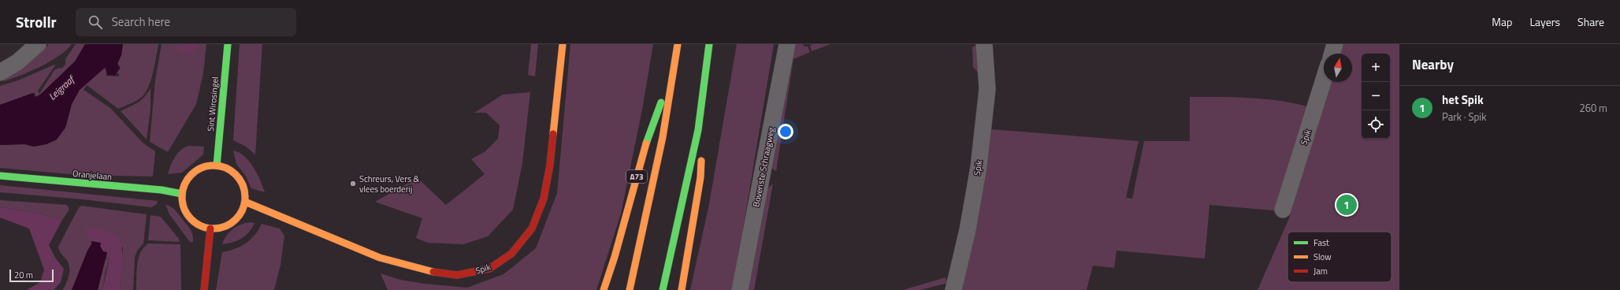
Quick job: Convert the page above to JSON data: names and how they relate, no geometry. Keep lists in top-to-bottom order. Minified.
{"streets":{"main road":["Sint Wirosingel","Spik","Oranjelaan","A73"],"street":["Bovenste Schraagweg"]},"crossings":[["Sint Wirosingel","Spik"],["Sint Wirosingel","Oranjelaan"],["Spik","Oranjelaan"]],"water":["Leigraaf"],"places":["Schreurs, Vers & vlees boerderij"],"legend":["Fast","Slow","Jam"],"scale_bar":"20 m","north":"top","page":{"header":"Strollr","search":"Search here","nav":["Map","Layers","Share"],"heading":"Nearby","map_buttons":["+","−"],"list":[{"mark":"1","name":"het Spik","note":"Park · Spik","value":"260 m"}],"pins":"1","scale":"20 m"}}
